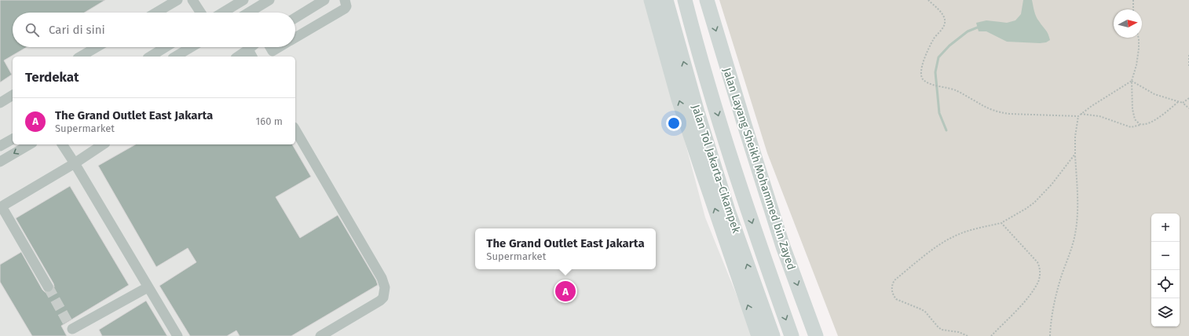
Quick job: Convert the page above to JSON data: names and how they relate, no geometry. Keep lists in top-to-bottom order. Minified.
{"streets":{"highway":["Jalan Tol Jakarta–Cikampek","Jalan Layang Sheikh Mohammed bin Zayed"]},"north":"right","page":{"search":"Cari di sini","heading":"Terdekat","list":[{"mark":"A","name":"The Grand Outlet East Jakarta","note":"Supermarket","value":"160 m"}],"map_buttons":["+","−"],"popup":["The Grand Outlet East Jakarta","Supermarket"],"pins":"A"}}
